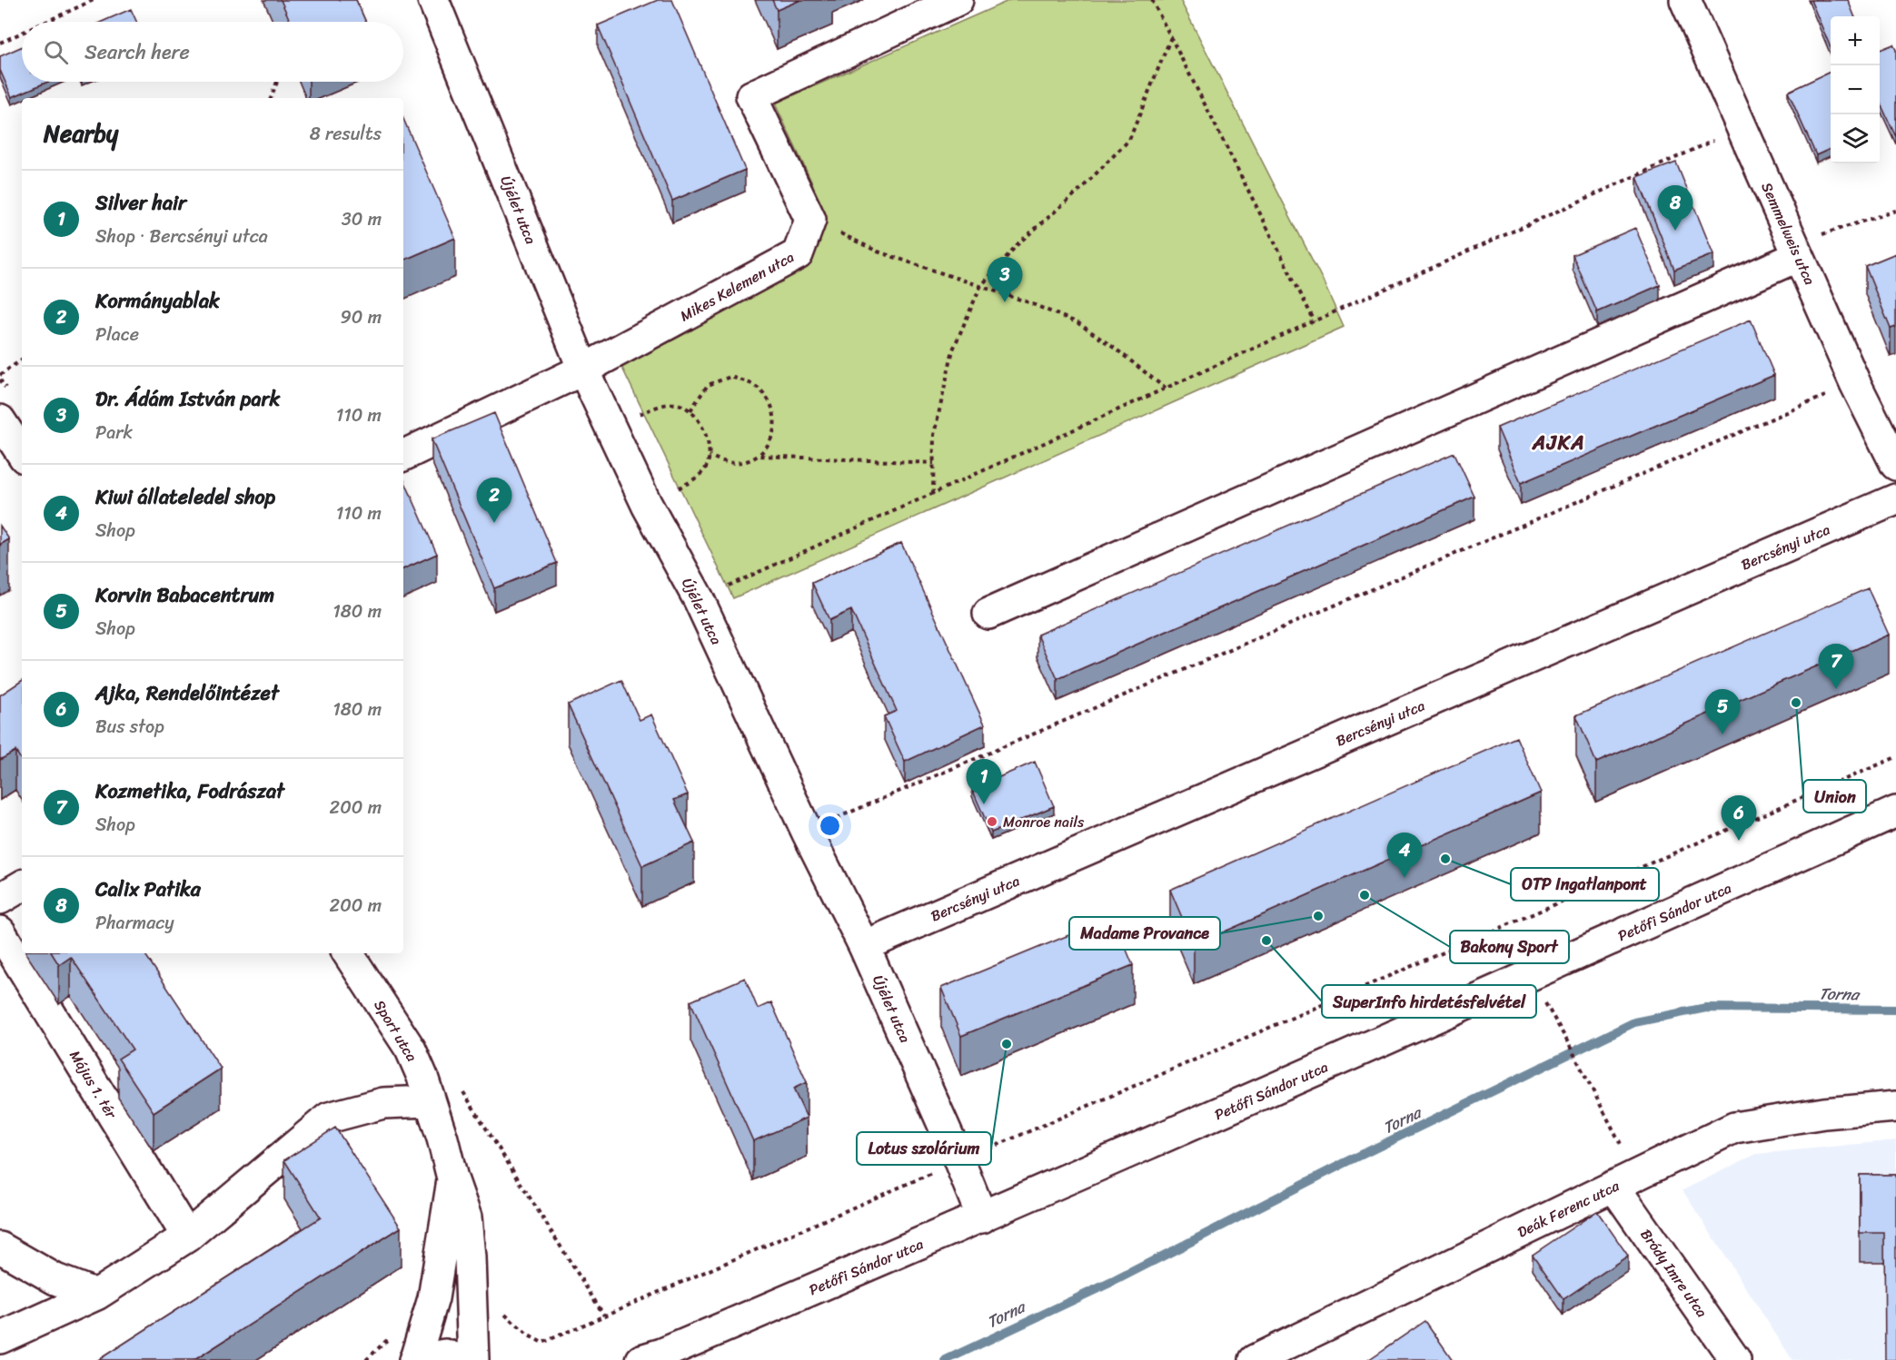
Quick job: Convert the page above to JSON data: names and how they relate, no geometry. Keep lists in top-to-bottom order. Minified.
{"streets":{"street":["Újélet utca","Semmelweis utca","Mikes Kelemen utca","Bercsényi utca","Petőfi Sándor utca","Sport utca","Május 1. tér","Deák Ferenc utca","Bródy Imre utca"]},"crossings":[["Újélet utca","Mikes Kelemen utca"],["Újélet utca","Bercsényi utca"],["Újélet utca","Petőfi Sándor utca"],["Deák Ferenc utca","Bródy Imre utca"]],"districts":["AJKA"],"water":["Torna"],"places":["Union","Monroe nails","OTP Ingatlanpont","Bakony Sport","Madame Provance","SuperInfo hirdetésfelvétel","Lotus szolárium"],"page":{"map_buttons":["+","−"],"search":"Search here","heading":["Nearby","8 results"],"list":[{"mark":"1","name":"Silver hair","note":"Shop · Bercsényi utca","value":"30 m"},{"mark":"2","name":"Kormányablak","note":"Place","value":"90 m"},{"mark":"3","name":"Dr. Ádám István park","note":"Park","value":"110 m"},{"mark":"4","name":"Kiwi állateledel shop","note":"Shop","value":"110 m"},{"mark":"5","name":"Korvin Babacentrum","note":"Shop","value":"180 m"},{"mark":"6","name":"Ajka, Rendelőintézet","note":"Bus stop","value":"180 m"},{"mark":"7","name":"Kozmetika, Fodrászat","note":"Shop","value":"200 m"},{"mark":"8","name":"Calix Patika","note":"Pharmacy","value":"200 m"}],"pins":["8","3","2","7","5","1","6","4"]}}
